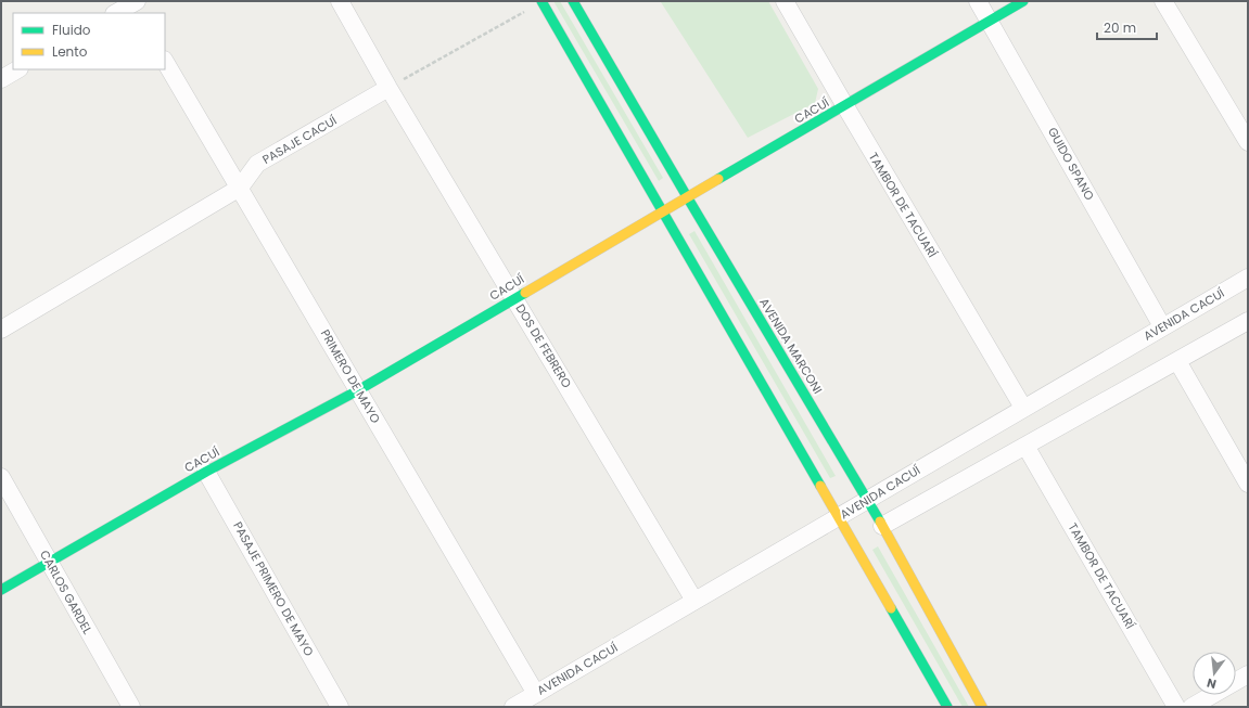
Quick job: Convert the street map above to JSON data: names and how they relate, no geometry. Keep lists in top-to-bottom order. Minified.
{"streets":{"main road":["CACUÍ","AVENIDA MARCONI"],"street":["PASAJE CACUÍ","GUIDO SPANO","TAMBOR DE TACUARÍ","AVENIDA CACUÍ","DOS DE FEBRERO","PRIMERO DE MAYO","PASAJE PRIMERO DE MAYO","CARLOS GARDEL"]},"crossings":[["CACUÍ","GUIDO SPANO"],["CACUÍ","TAMBOR DE TACUARÍ"],["CACUÍ","DOS DE FEBRERO"],["CACUÍ","AVENIDA MARCONI"],["CACUÍ","PRIMERO DE MAYO"],["CACUÍ","PASAJE PRIMERO DE MAYO"],["CACUÍ","CARLOS GARDEL"],["PASAJE CACUÍ","DOS DE FEBRERO"],["PASAJE CACUÍ","PRIMERO DE MAYO"],["GUIDO SPANO","AVENIDA CACUÍ"],["TAMBOR DE TACUARÍ","AVENIDA CACUÍ"],["AVENIDA CACUÍ","DOS DE FEBRERO"],["AVENIDA CACUÍ","AVENIDA MARCONI"],["AVENIDA CACUÍ","PRIMERO DE MAYO"]],"legend":["Fluido","Lento"],"scale_bar":"20 m","north":"bottom"}
